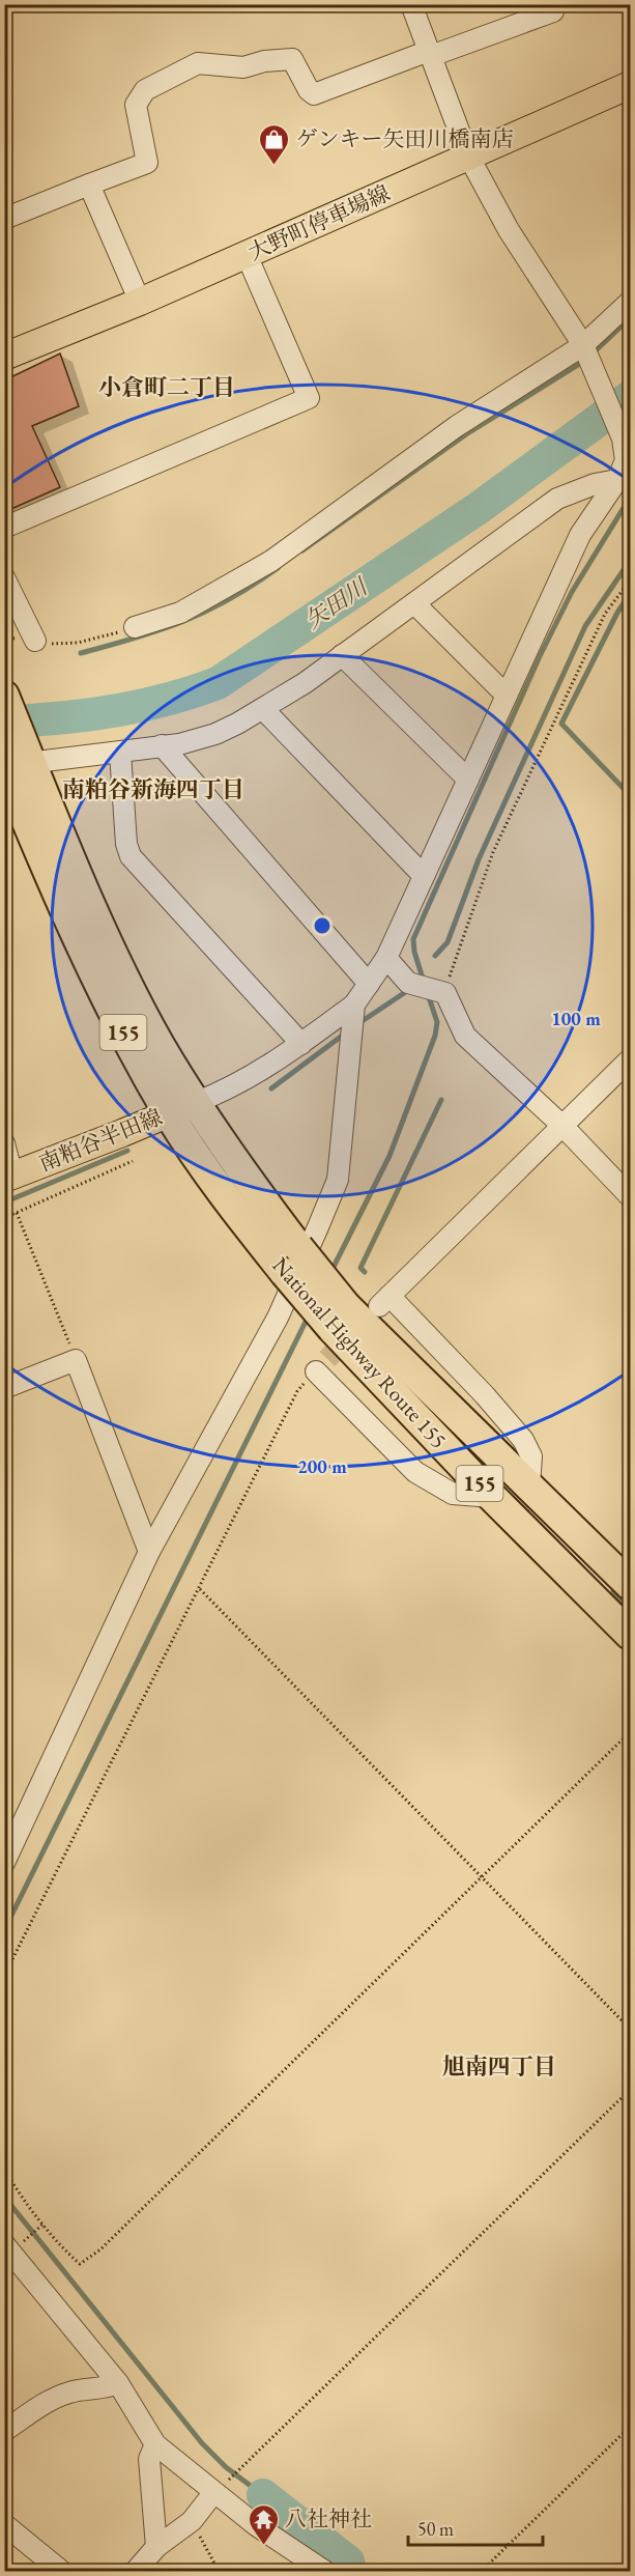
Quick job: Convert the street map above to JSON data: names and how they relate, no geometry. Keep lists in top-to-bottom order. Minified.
{"streets":{"highway":["155","National Highway Route 155"],"main road":["大野町停車場線","南粕谷半田線"]},"crossings":[["南粕谷半田線","National Highway Route 155"]],"districts":["小倉町二丁目","南粕谷新海四丁目","旭南四丁目"],"water":["矢田川"],"places":{"shop":["ゲンキー矢田川橋南店"],"temple":["八社神社"]},"scale_bar":"50 m","rings":["100 m","200 m"]}
